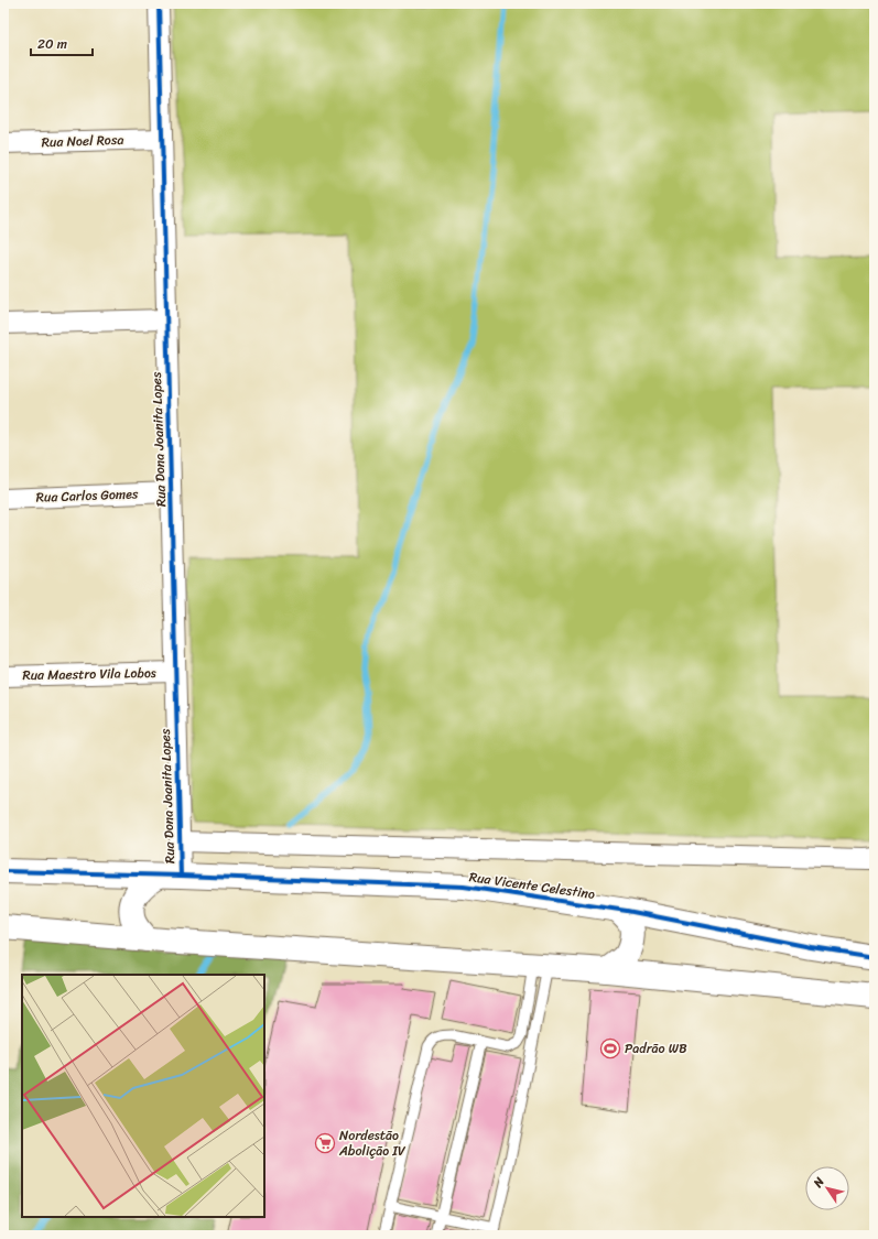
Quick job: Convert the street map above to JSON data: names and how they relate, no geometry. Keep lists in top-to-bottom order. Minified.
{"streets":{"street":["Rua Noel Rosa","Rua Dona Joanita Lopes","Rua Carlos Gomes","Rua Maestro Vila Lobos","Rua Vicente Celestino"]},"crossings":[["Rua Noel Rosa","Rua Dona Joanita Lopes"],["Rua Dona Joanita Lopes","Rua Carlos Gomes"],["Rua Dona Joanita Lopes","Rua Maestro Vila Lobos"],["Rua Dona Joanita Lopes","Rua Vicente Celestino"]],"places":{"sports":["Padrão WB"],"supermarket":["Nordestão Abolição IV"]},"scale_bar":"20 m","north":"top left"}
